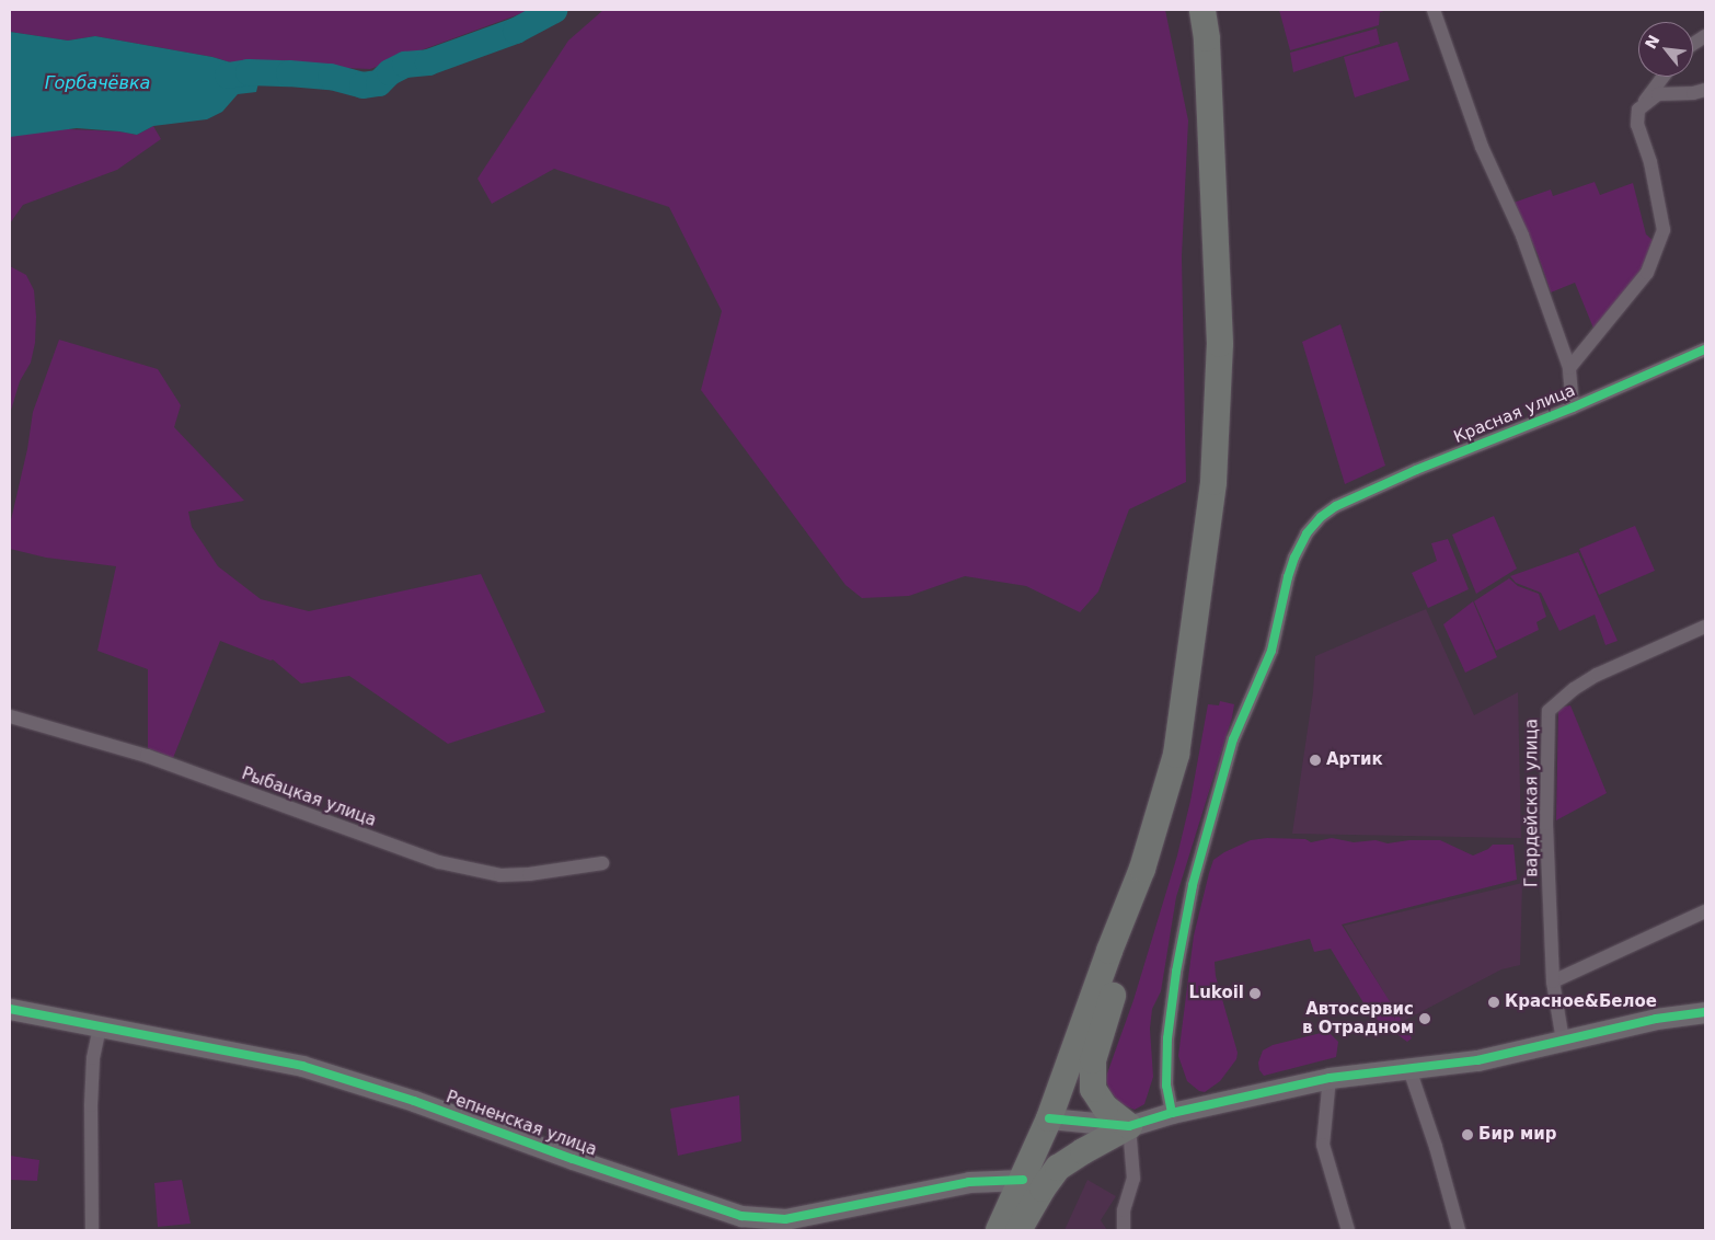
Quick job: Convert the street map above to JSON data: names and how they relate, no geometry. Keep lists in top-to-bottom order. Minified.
{"streets":{"street":["Красная улица","Рыбацкая улица","Гвардейская улица","Репненская улица"]},"water":["Горбачёвка"],"places":["Артик","Lukoil","Красное&Белое","Автосервис в Отрадном","Бир мир"],"north":"top left"}
